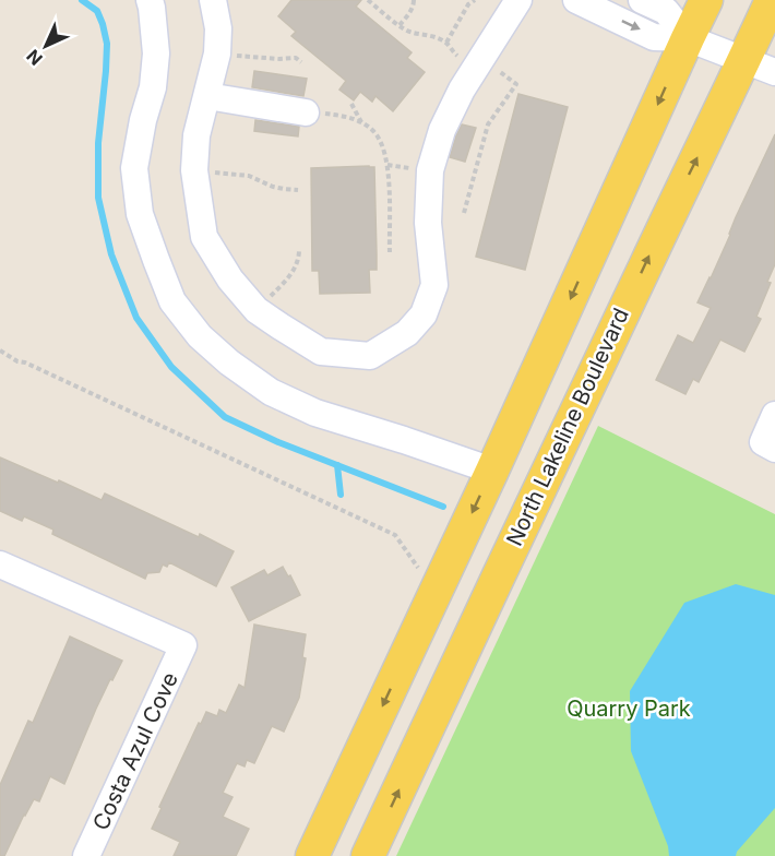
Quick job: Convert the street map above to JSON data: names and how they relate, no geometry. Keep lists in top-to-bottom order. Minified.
{"streets":{"main road":["North Lakeline Boulevard"],"street":["Costa Azul Cove"]},"parks":["Quarry Park"],"north":"bottom left"}
